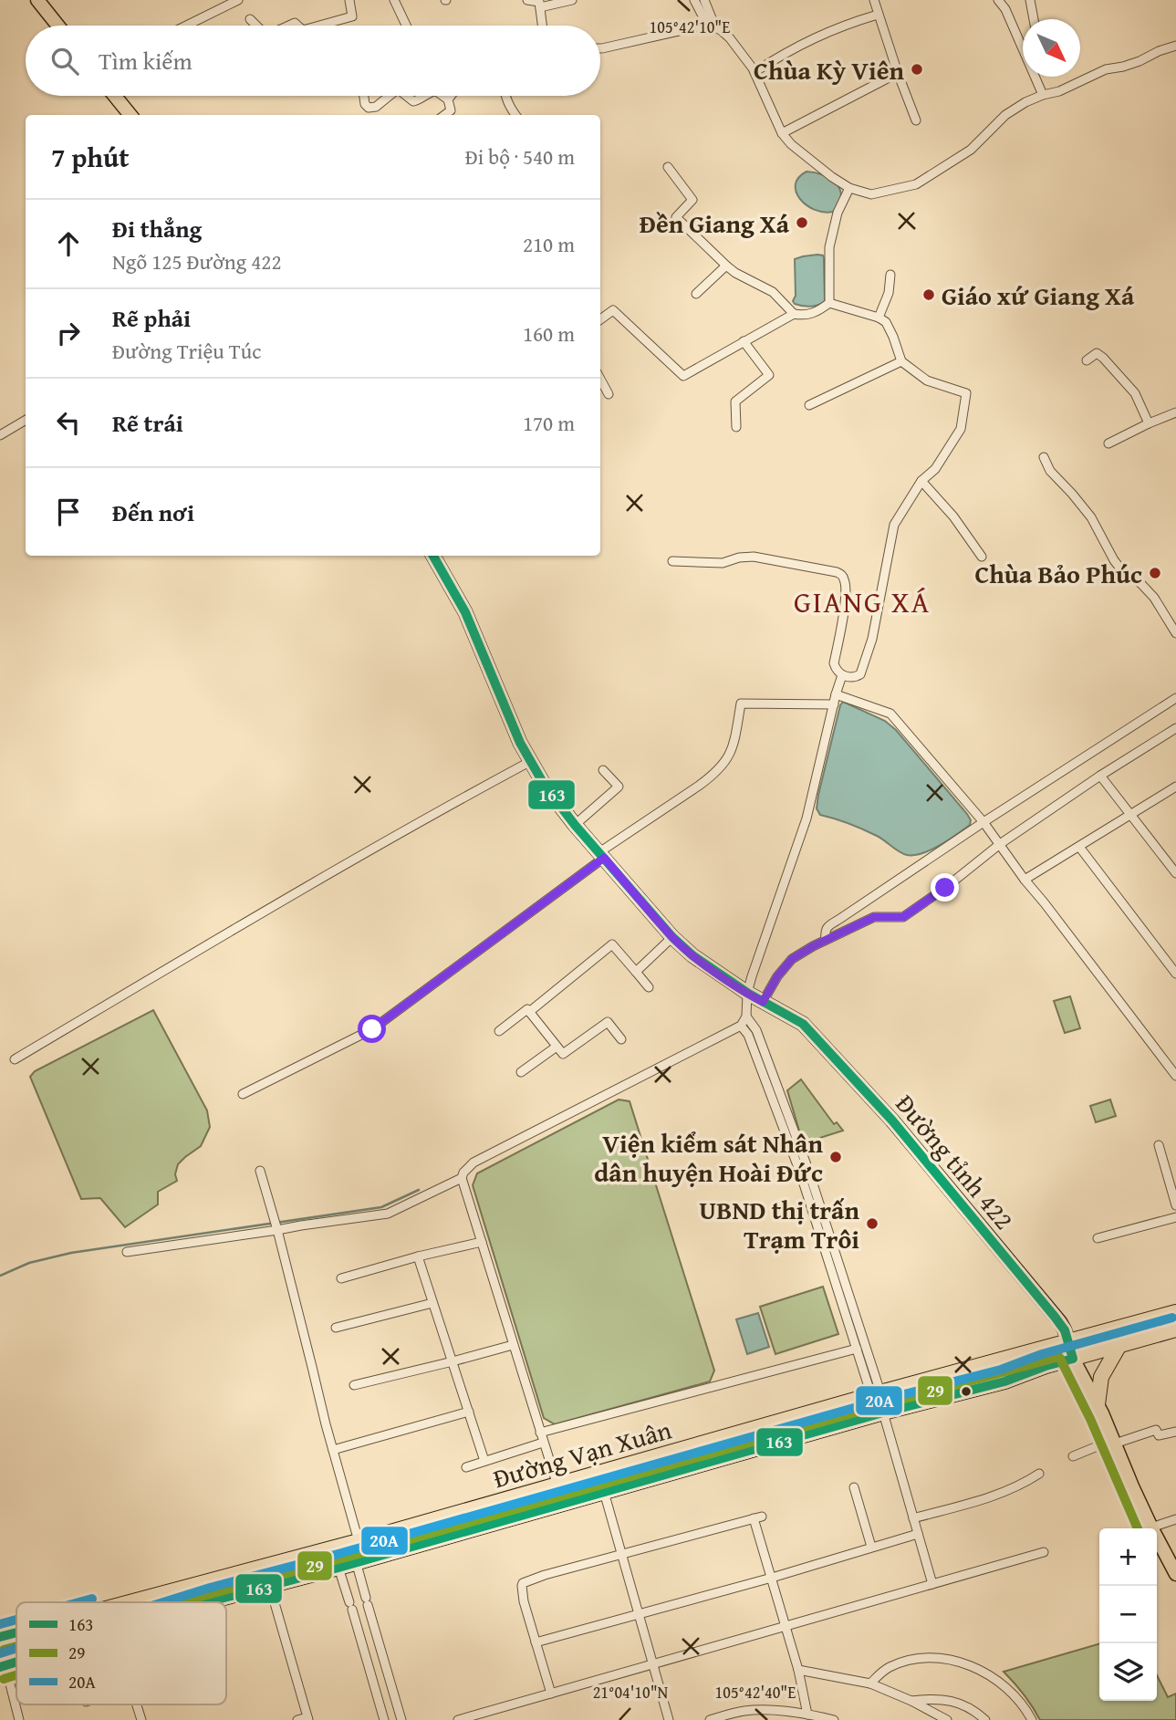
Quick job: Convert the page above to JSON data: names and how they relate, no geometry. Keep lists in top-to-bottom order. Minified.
{"streets":{"highway":["Đường Vạn Xuân"],"main road":["Đường tỉnh 422"]},"crossings":[["Đường tỉnh 422","Đường Vạn Xuân"]],"districts":["GIANG XÁ"],"places":["Chùa Kỳ Viên","Đền Giang Xá","Giáo xứ Giang Xá","Chùa Bảo Phúc","Viện kiểm sát Nhân dân huyện Hoài Đức","UBND thị trấn Trạm Trôi"],"lines":["transit line 163","transit line 20A","transit line 29"],"legend":["163","29","20A"],"north":"bottom right","page":{"search":"Tìm kiếm","heading":["7 phút","Đi bộ · 540 m"],"list":[["Đi thẳng","Ngõ 125 Đường 422","210 m"],["Rẽ phải","Đường Triệu Túc","160 m"],["Rẽ trái","170 m"],"Đến nơi"],"map_buttons":["+","−"]},"coordinates":["105°42'10\"E","21°04'10\"N","105°42'40\"E"]}
